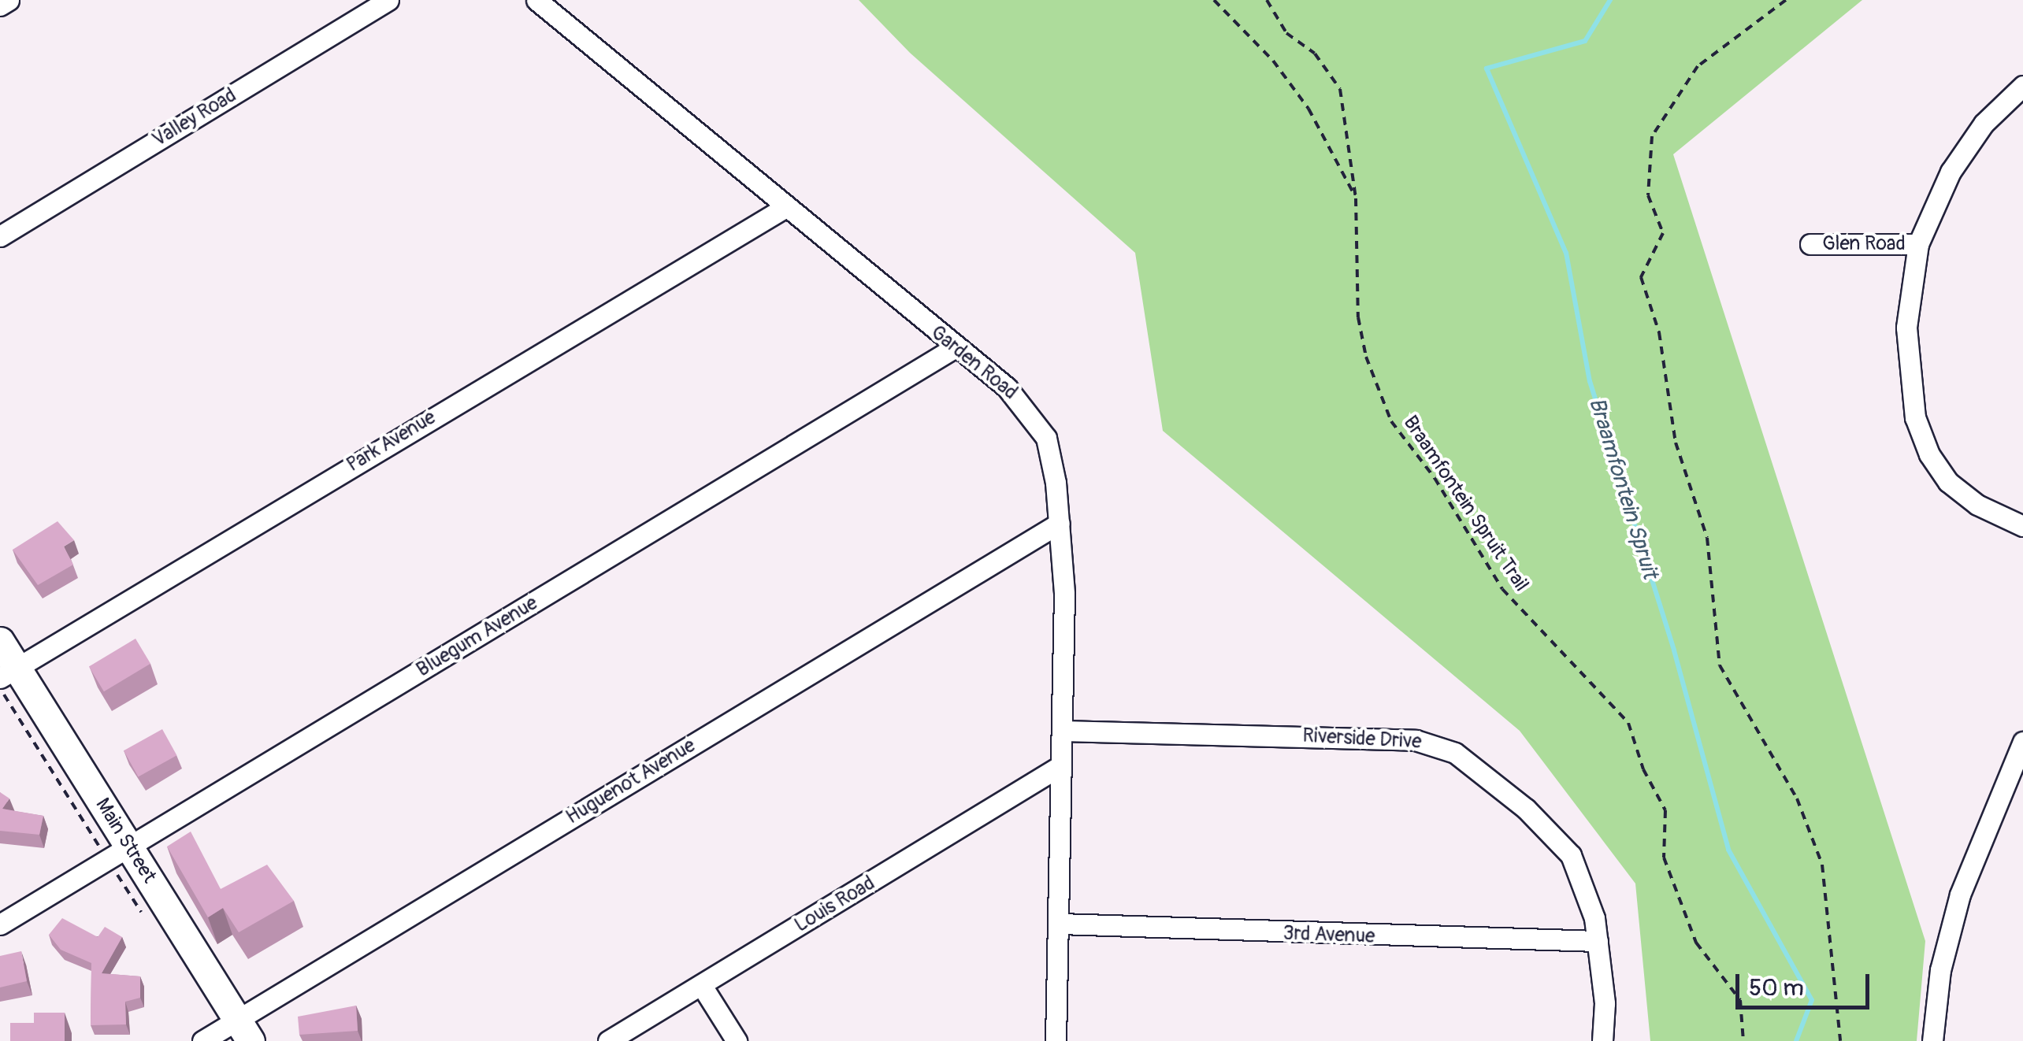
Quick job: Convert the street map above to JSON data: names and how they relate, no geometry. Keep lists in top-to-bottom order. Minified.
{"streets":{"street":["Valley Road","Glen Road","Garden Road","Park Avenue","Bluegum Avenue","Riverside Drive","Huguenot Avenue","Main Street","Louis Road","3rd Avenue"],"path":["Braamfontein Spruit Trail"]},"crossings":[["Garden Road","Park Avenue"],["Garden Road","Bluegum Avenue"],["Garden Road","Riverside Drive"],["Garden Road","Huguenot Avenue"],["Garden Road","Louis Road"],["Garden Road","3rd Avenue"],["Park Avenue","Main Street"],["Bluegum Avenue","Main Street"],["Riverside Drive","3rd Avenue"],["Huguenot Avenue","Main Street"]],"water":["Braamfontein Spruit"],"scale_bar":"50 m"}
